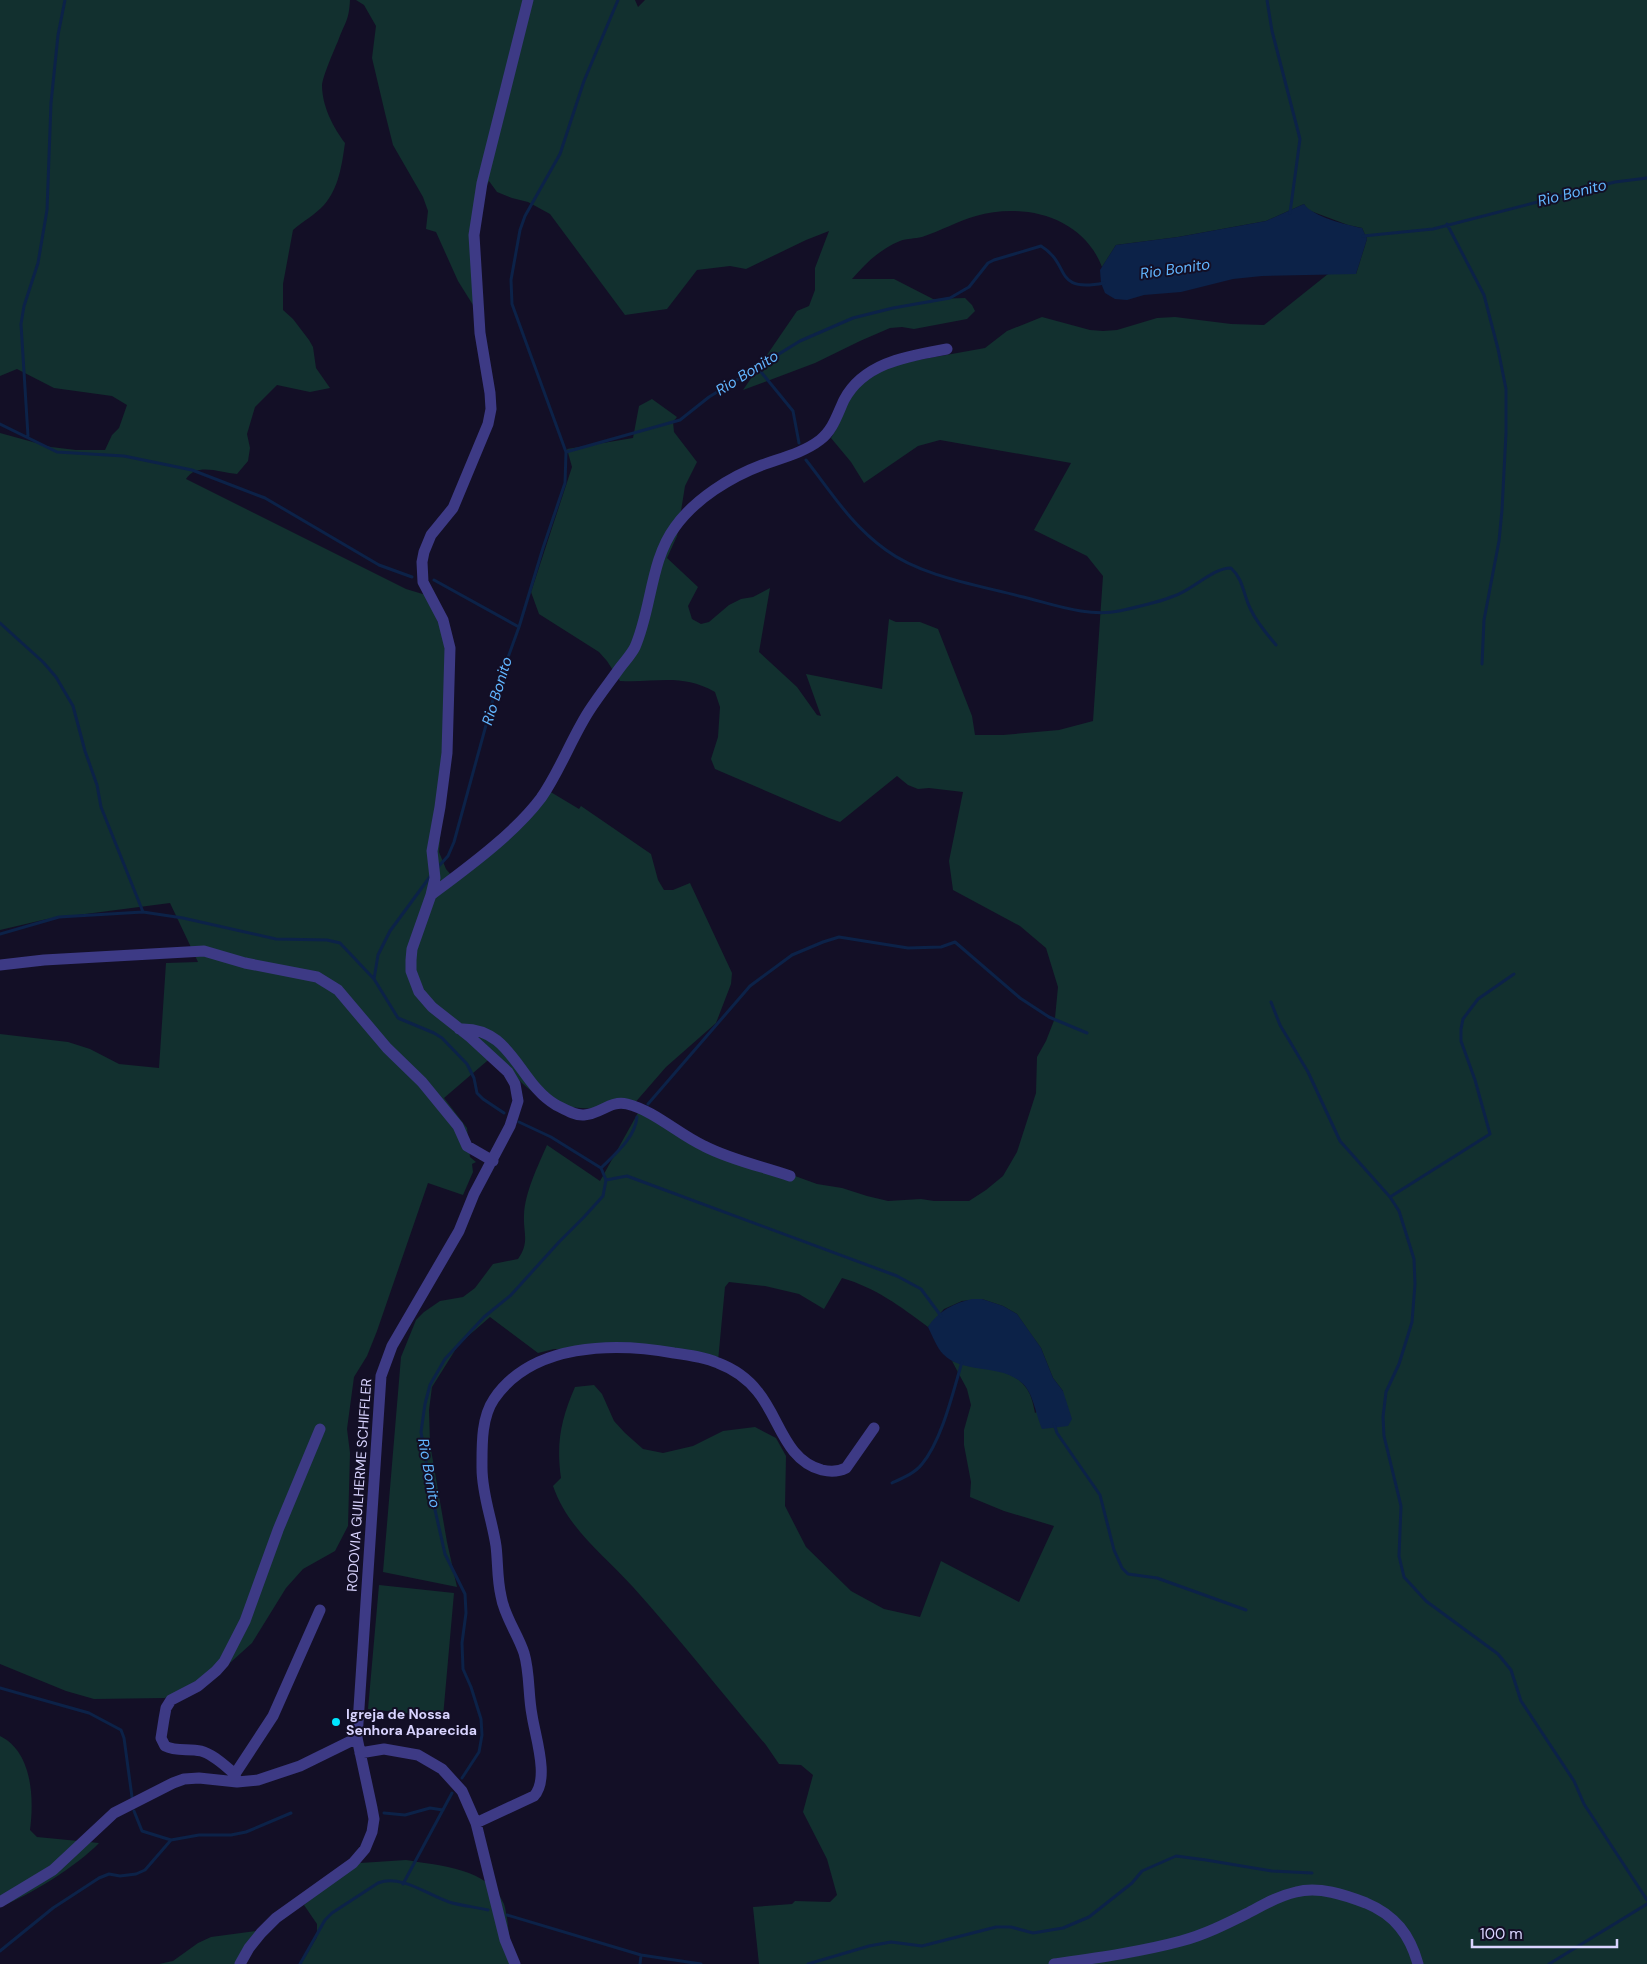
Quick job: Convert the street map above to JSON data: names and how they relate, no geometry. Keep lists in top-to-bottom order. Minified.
{"streets":{"street":["RODOVIA GUILHERME SCHIFFLER"]},"water":["Rio Bonito"],"places":["Igreja de Nossa Senhora Aparecida"],"scale_bar":"100 m"}
